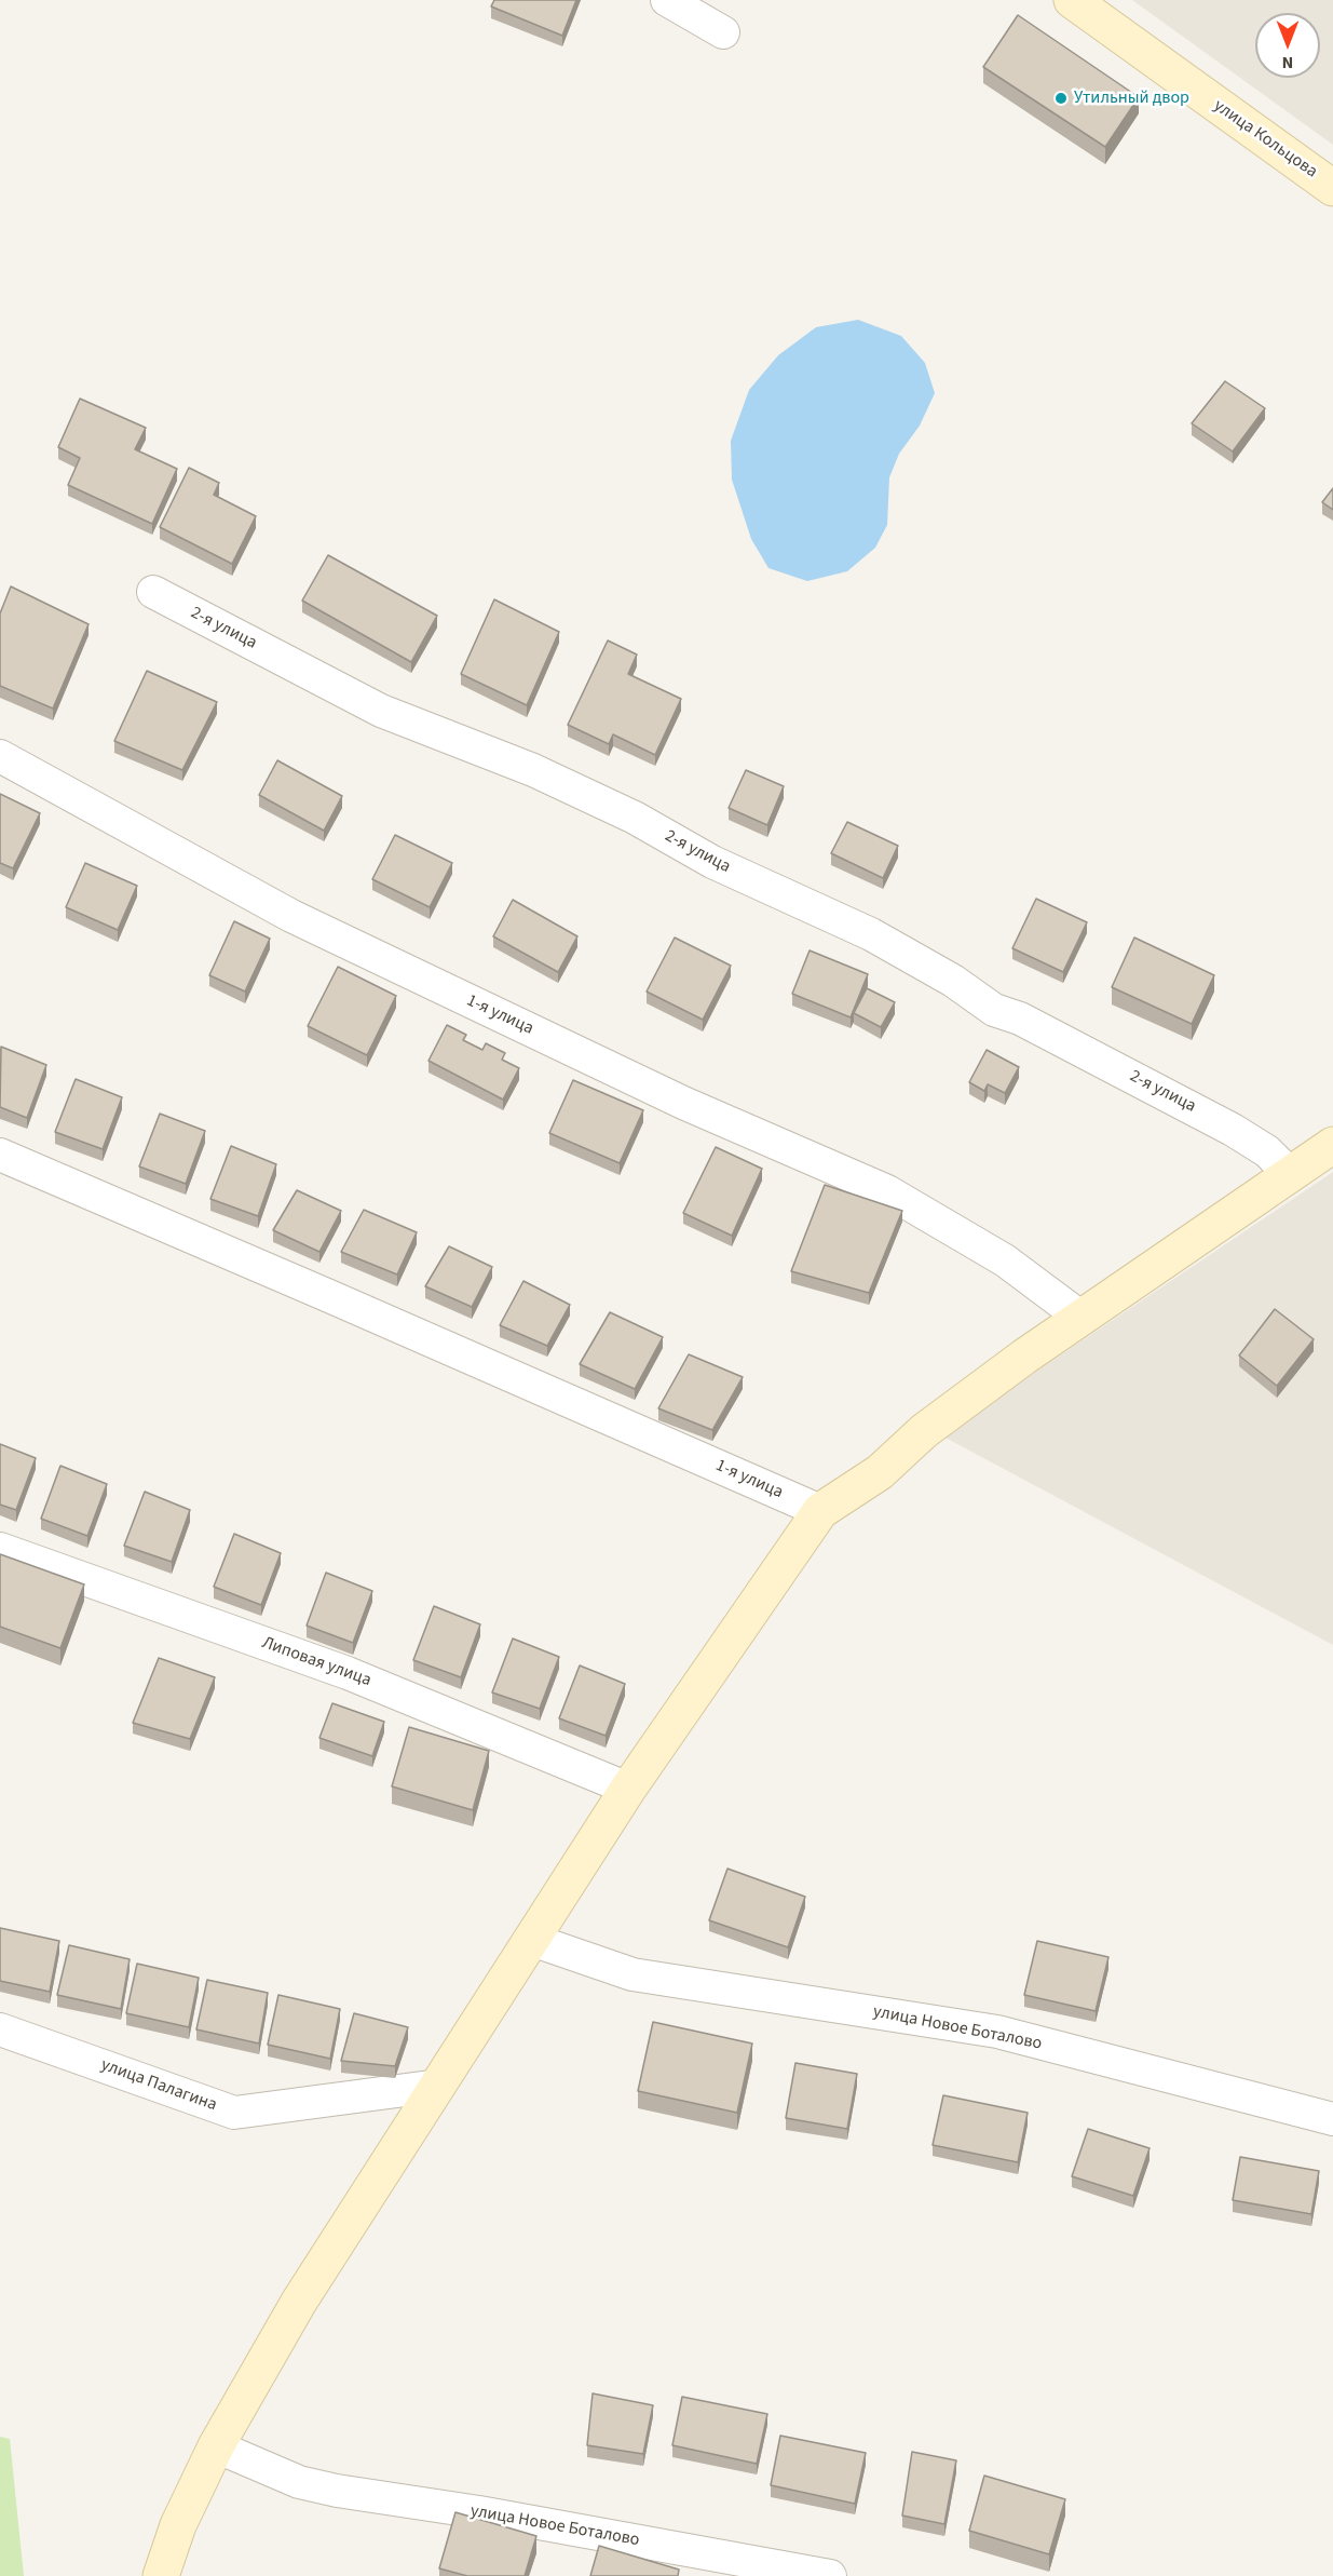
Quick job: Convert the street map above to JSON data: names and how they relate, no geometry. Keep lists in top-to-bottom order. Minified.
{"streets":{"street":["улица Кольцова","2-я улица","1-я улица","Липовая улица","улица Новое Боталово","улица Палагина"]},"places":["Утильный двор"],"north":"bottom"}
